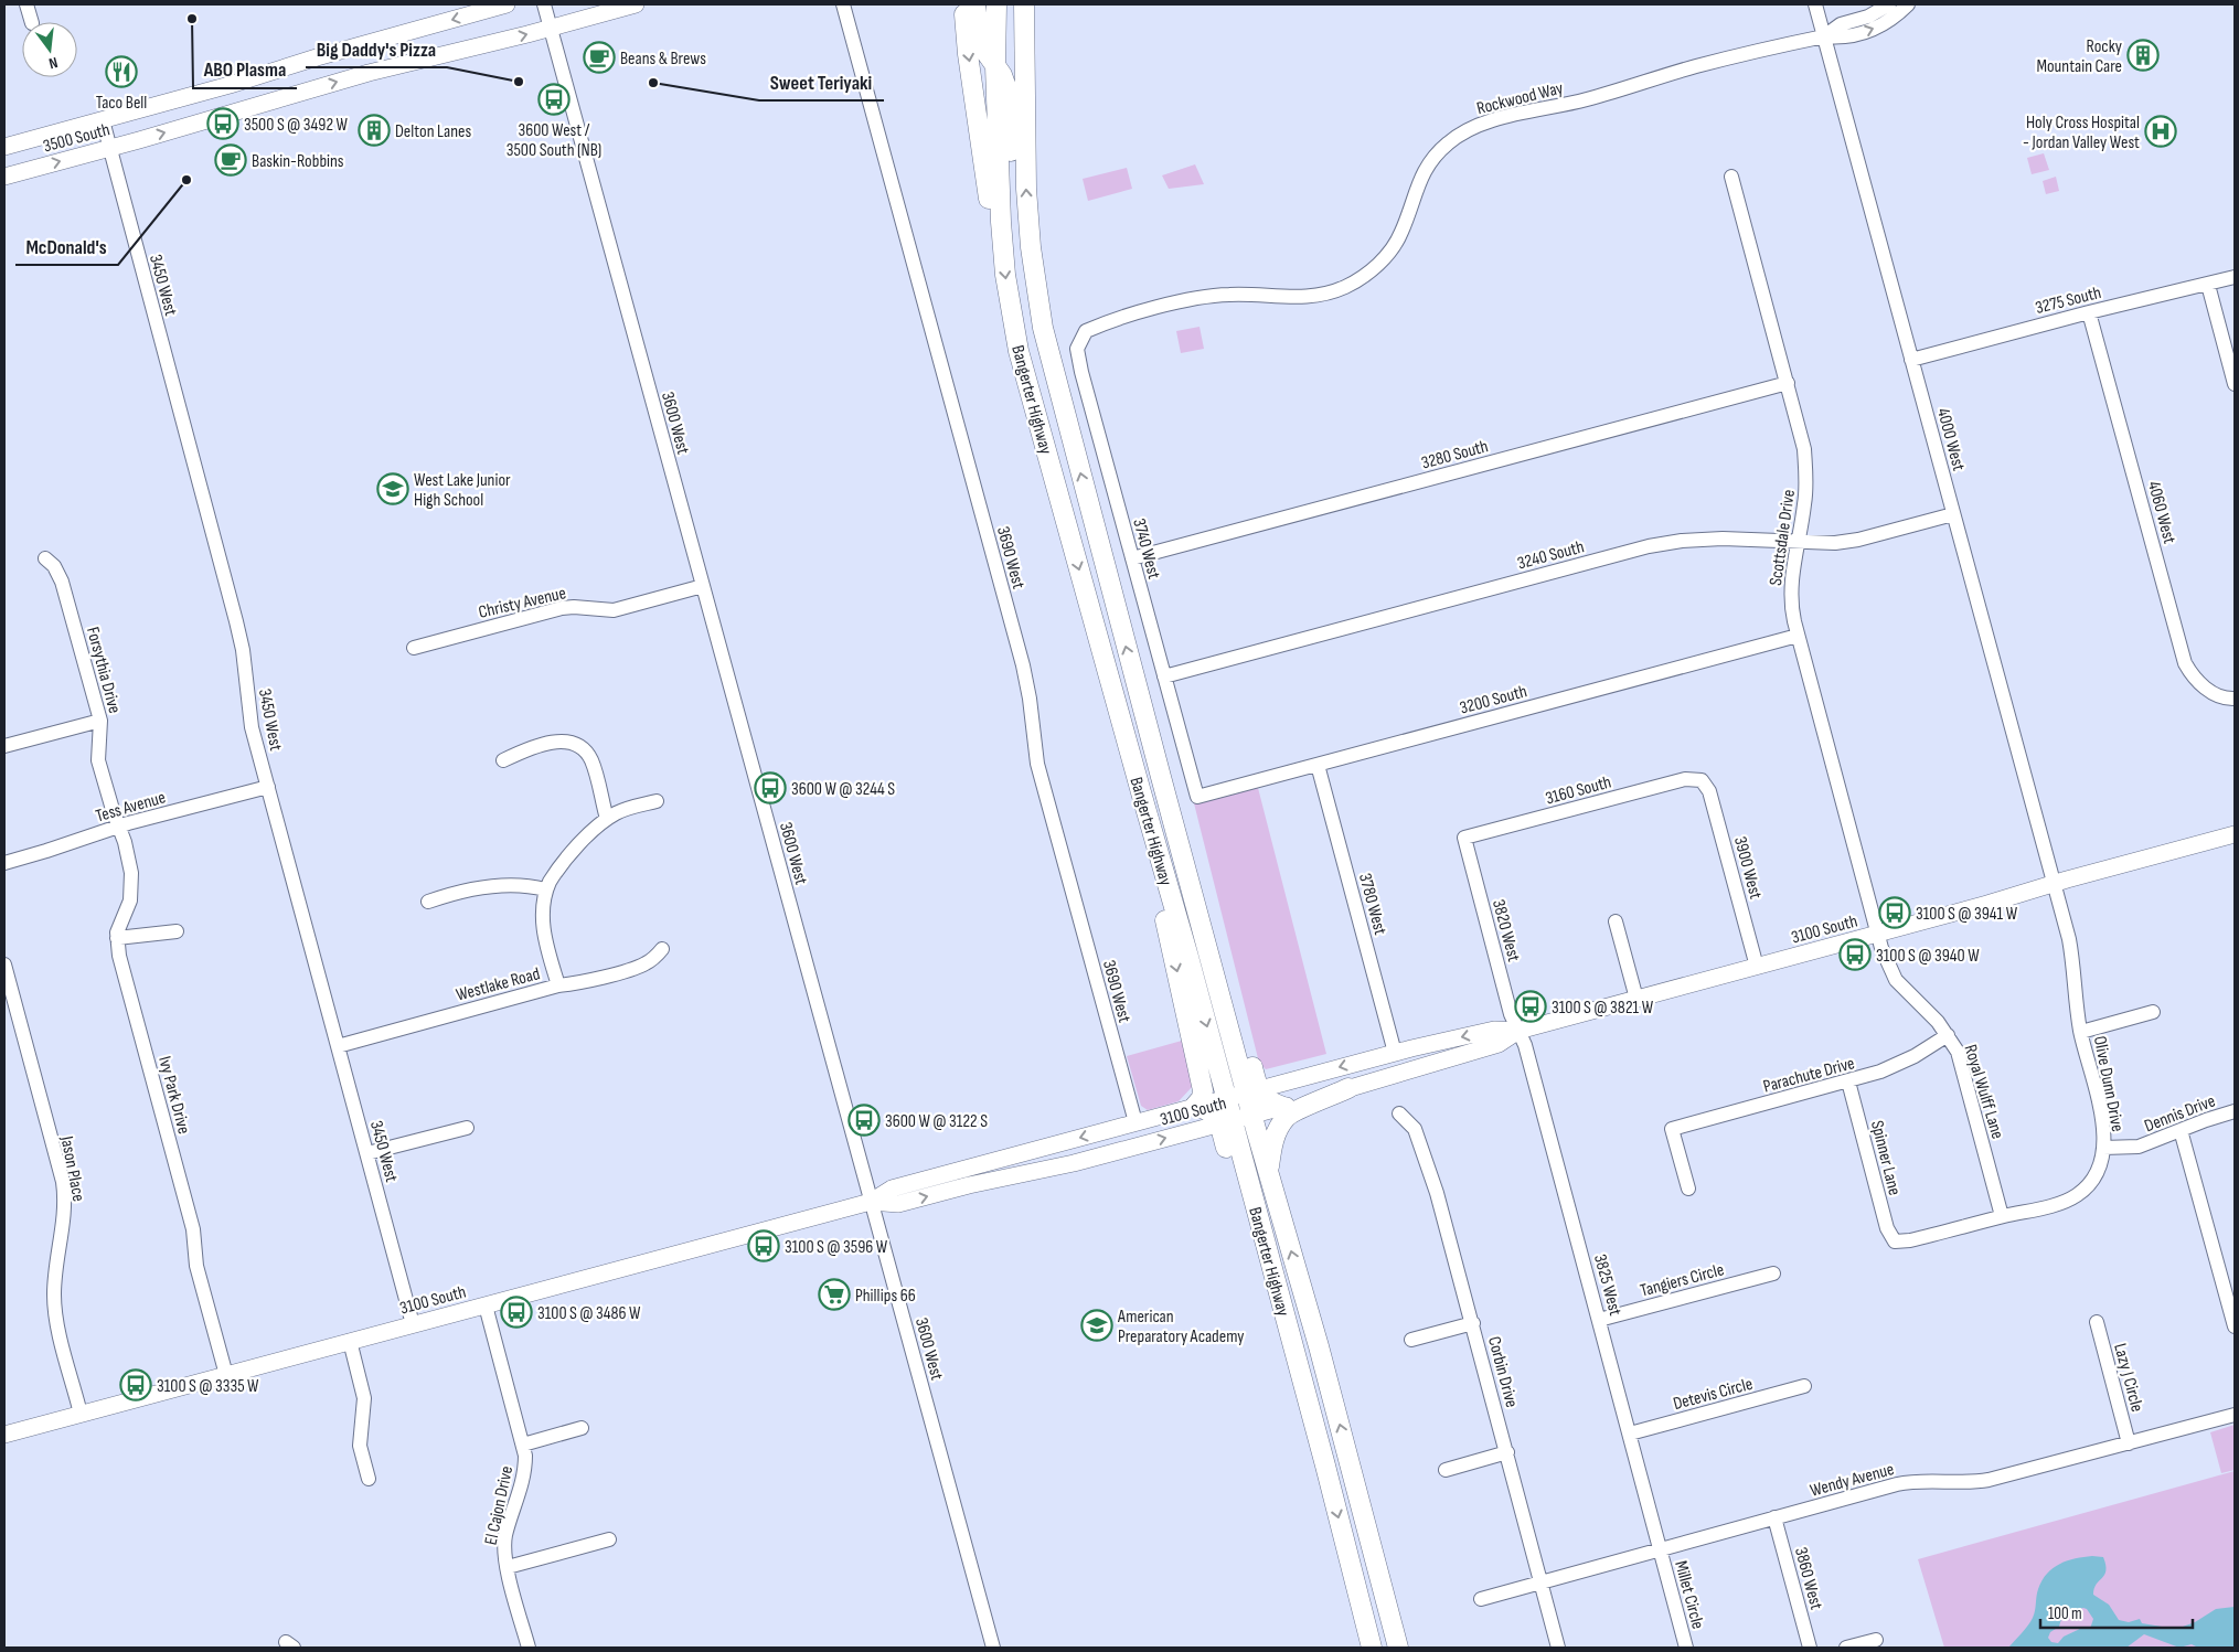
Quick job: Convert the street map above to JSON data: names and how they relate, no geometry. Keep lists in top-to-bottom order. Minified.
{"streets":{"highway":["Bangerter Highway"],"main road":["3500 South","3100 South"],"street":["Rockwood Way","3450 West","3275 South","3600 West","4000 West","3280 South","4060 West","Scottsdale Drive","3740 West","3240 South","3690 West","Christy Avenue","Forsythia Drive","3200 South","3160 South","Tess Avenue","3900 West","3780 West","3820 West","Westlake Road","Parachute Drive","Olive Dunn Drive","Royal Wulff Lane","Ivy Park Drive","Dennis Drive","Spinner Lane","Jason Place","Tangiers Circle","3825 West","Corbin Drive","Lazy J Circle","Detevis Circle","Wendy Avenue","El Cajon Drive","3860 West","Millet Circle"]},"crossings":[["Rockwood Way","4000 West"],["Rockwood Way","3740 West"],["3500 South","3450 West"],["3500 South","3600 West"],["3450 West","Tess Avenue"],["3450 West","3100 South"],["3450 West","Westlake Road"],["3275 South","4000 West"],["3275 South","4060 West"],["Bangerter Highway","3100 South"],["3600 West","Christy Avenue"],["3600 West","3100 South"],["4000 West","3240 South"],["4000 West","3100 South"],["4000 West","Olive Dunn Drive"],["3280 South","Scottsdale Drive"],["3280 South","3740 West"],["Scottsdale Drive","3240 South"],["Scottsdale Drive","3200 South"],["Scottsdale Drive","3100 South"],["Scottsdale Drive","Royal Wulff Lane"],["3740 West","3240 South"],["3740 West","3200 South"],["3690 West","3100 South"],["Forsythia Drive","Tess Avenue"],["Forsythia Drive","Ivy Park Drive"],["3200 South","3780 West"],["3160 South","3900 West"],["3160 South","3820 West"],["Tess Avenue","Ivy Park Drive"],["3900 West","3100 South"],["3780 West","3100 South"],["3100 South","3820 West"],["3100 South","Olive Dunn Drive"],["3100 South","Royal Wulff Lane"],["3100 South","Ivy Park Drive"],["3100 South","Jason Place"],["3100 South","3825 West"],["3100 South","El Cajon Drive"],["3820 West","3825 West"],["Parachute Drive","Royal Wulff Lane"],["Parachute Drive","Spinner Lane"],["Olive Dunn Drive","Royal Wulff Lane"],["Olive Dunn Drive","Dennis Drive"],["Olive Dunn Drive","Spinner Lane"],["Tangiers Circle","3825 West"],["3825 West","Detevis Circle"],["3825 West","Wendy Avenue"],["3825 West","Millet Circle"],["Corbin Drive","Wendy Avenue"],["Lazy J Circle","Wendy Avenue"],["Wendy Avenue","3860 West"],["Wendy Avenue","Millet Circle"]],"places":{"other":["ABO Plasma","Big Daddy's Pizza","Sweet Teriyaki","McDonald's"],"building":["Rocky Mountain Care","Delton Lanes"],"cafe":["Beans & Brews","Baskin-Robbins"],"restaurant":["Taco Bell"],"bus stop":["3600 West / 3500 South (NB)","3500 S @ 3492 W","3600 W @ 3244 S","3100 S @ 3941 W","3100 S @ 3940 W","3100 S @ 3821 W","3600 W @ 3122 S","3100 S @ 3596 W","3100 S @ 3486 W","3100 S @ 3335 W"],"hospital":["Holy Cross Hospital - Jordan Valley West"],"school or university":["West Lake Junior High School","American Preparatory Academy"],"supermarket":["Phillips 66"]},"scale_bar":"100 m","north":"bottom"}
